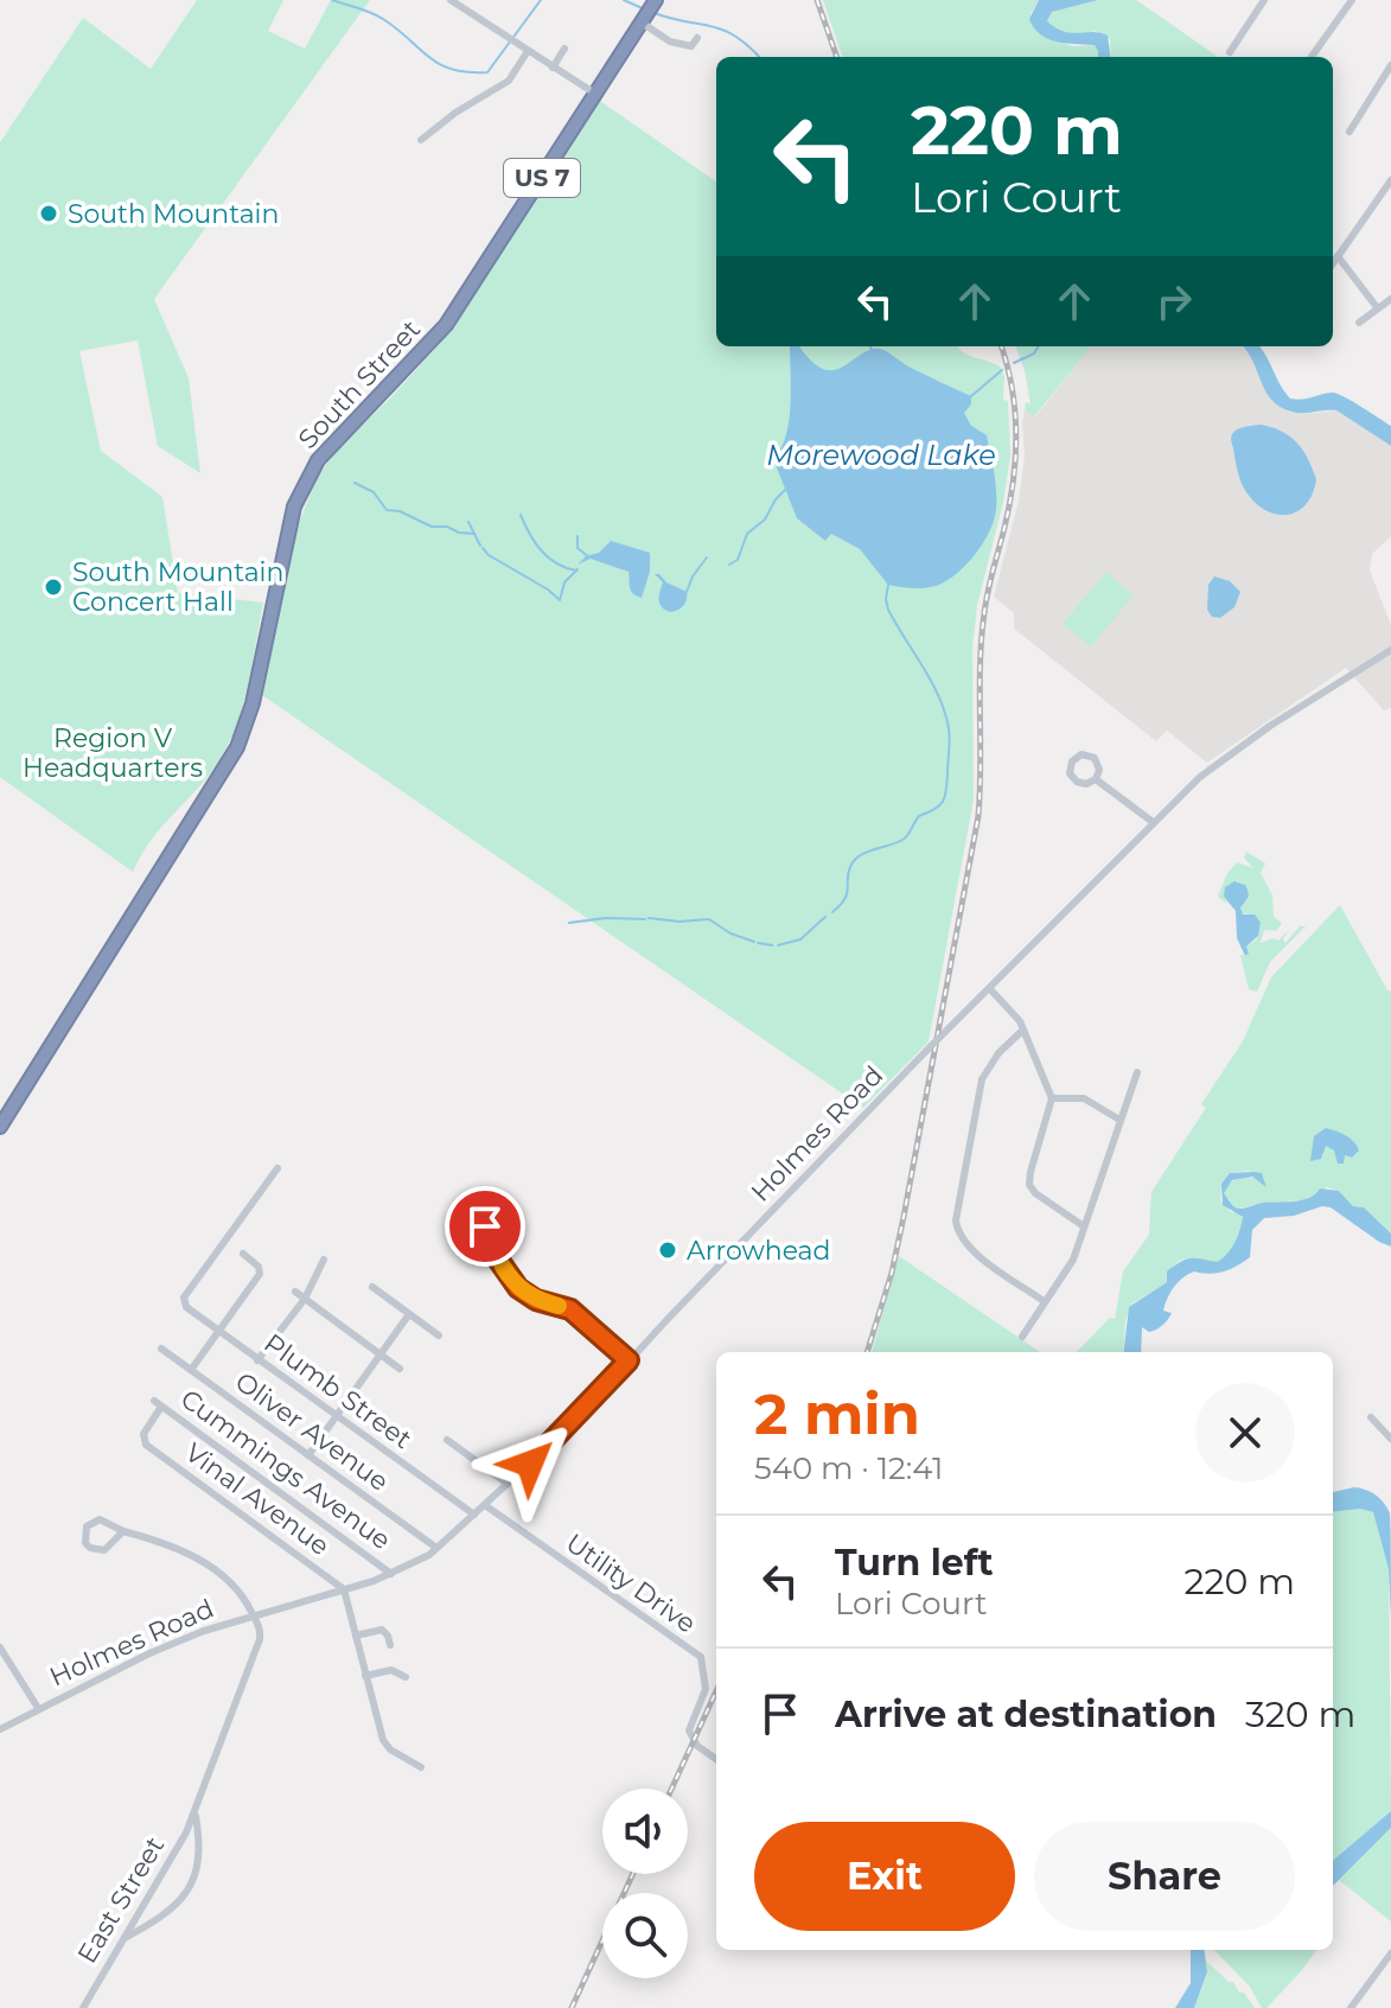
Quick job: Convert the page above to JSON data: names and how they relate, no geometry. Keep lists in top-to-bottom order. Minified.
{"streets":{"highway":["US 7","South Street"],"street":["Holmes Road","Plumb Street","Oliver Avenue","Cummings Avenue","Vinal Avenue","Utility Drive","East Street"]},"crossings":[["Holmes Road","Plumb Street"],["Holmes Road","Oliver Avenue"],["Holmes Road","Cummings Avenue"],["Holmes Road","Vinal Avenue"],["Holmes Road","Utility Drive"],["Holmes Road","East Street"],["Cummings Avenue","Vinal Avenue"]],"water":["Morewood Lake"],"parks":["Region V Headquarters"],"places":["South Mountain","South Mountain Concert Hall","Arrowhead"],"page":{"turn":["220 m","Lori Court"],"heading":["2 min","540 m · 12:41"],"list":[{"name":"Turn left","note":"Lori Court","value":"220 m"},{"name":"Arrive at destination","value":"320 m"}],"buttons":["Exit","Share"]}}
